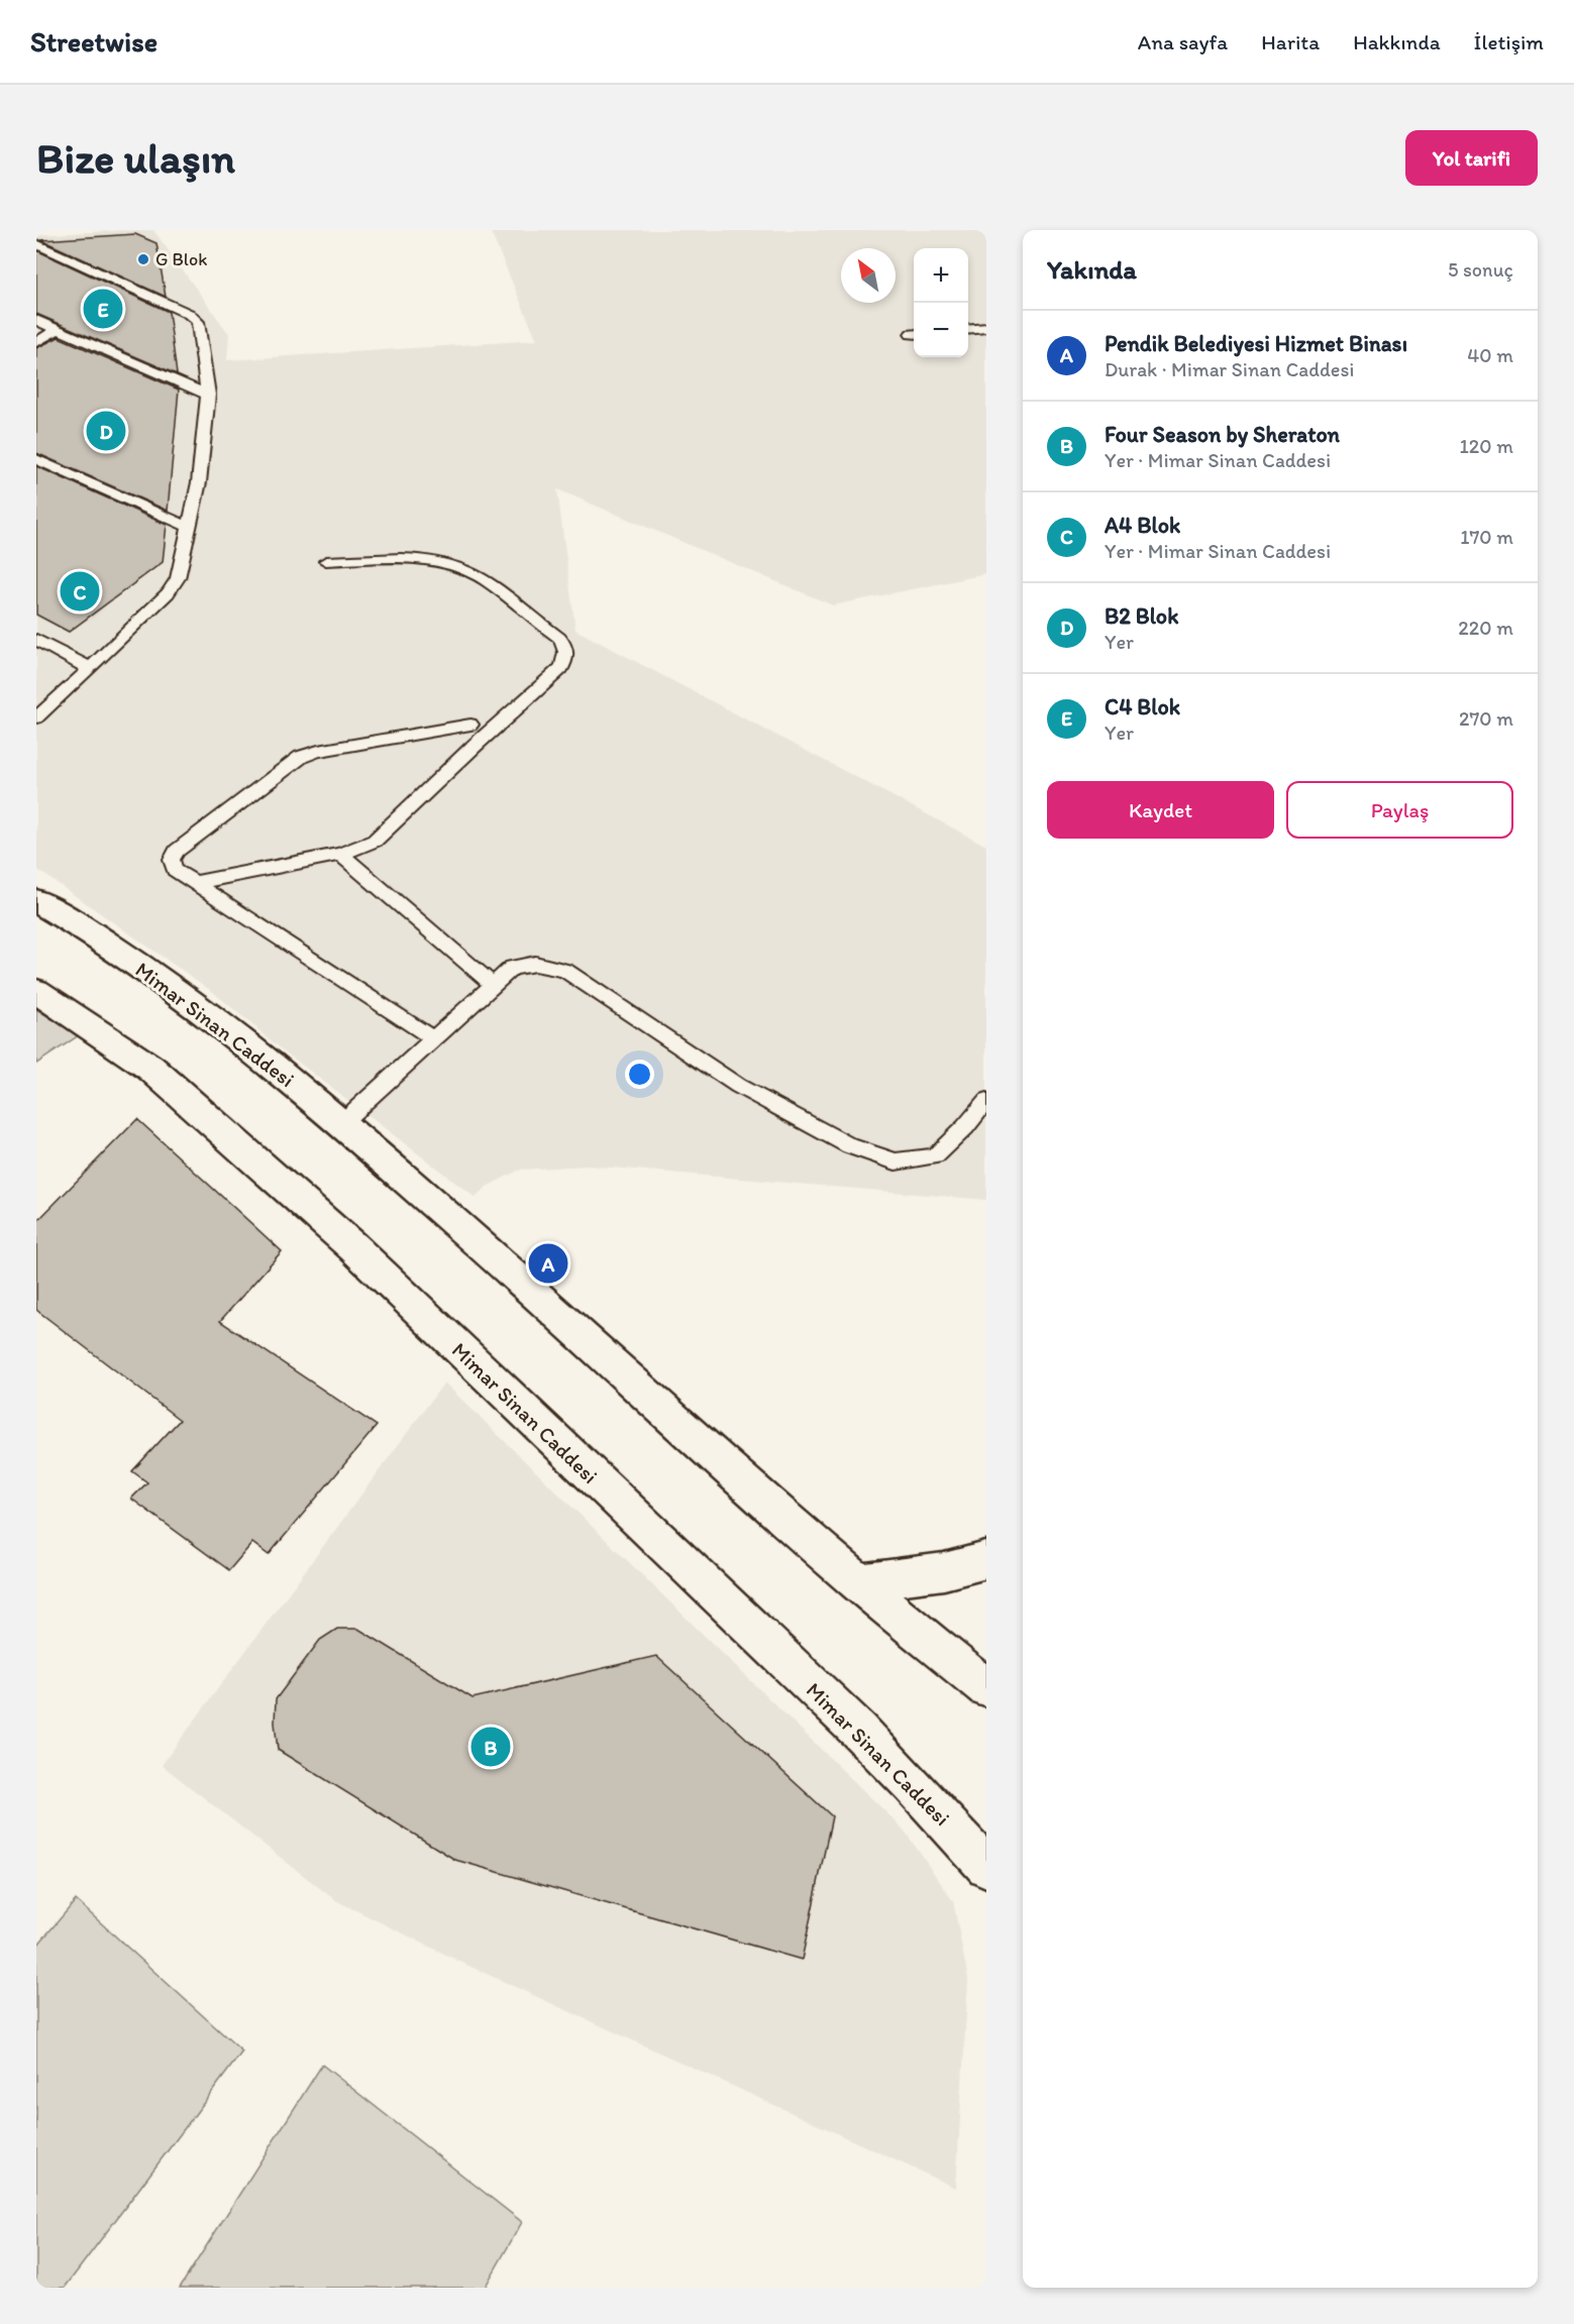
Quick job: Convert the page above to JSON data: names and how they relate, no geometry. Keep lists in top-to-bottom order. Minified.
{"streets":{"main road":["Mimar Sinan Caddesi"]},"places":["G Blok"],"north":"top left","page":{"header":"Streetwise","nav":["Ana sayfa","Harita","Hakkında","İletişim"],"buttons":["Yol tarifi",["Kaydet","Paylaş"]],"title":"Bize ulaşın","heading":["Yakında","5 sonuç"],"map_buttons":["+","−"],"pins":["E","D","C","A","B"],"list":[{"mark":"A","name":"Pendik Belediyesi Hizmet Binası","note":"Durak · Mimar Sinan Caddesi","value":"40 m"},{"mark":"B","name":"Four Season by Sheraton","note":"Yer · Mimar Sinan Caddesi","value":"120 m"},{"mark":"C","name":"A4 Blok","note":"Yer · Mimar Sinan Caddesi","value":"170 m"},{"mark":"D","name":"B2 Blok","note":"Yer","value":"220 m"},{"mark":"E","name":"C4 Blok","note":"Yer","value":"270 m"}]}}
